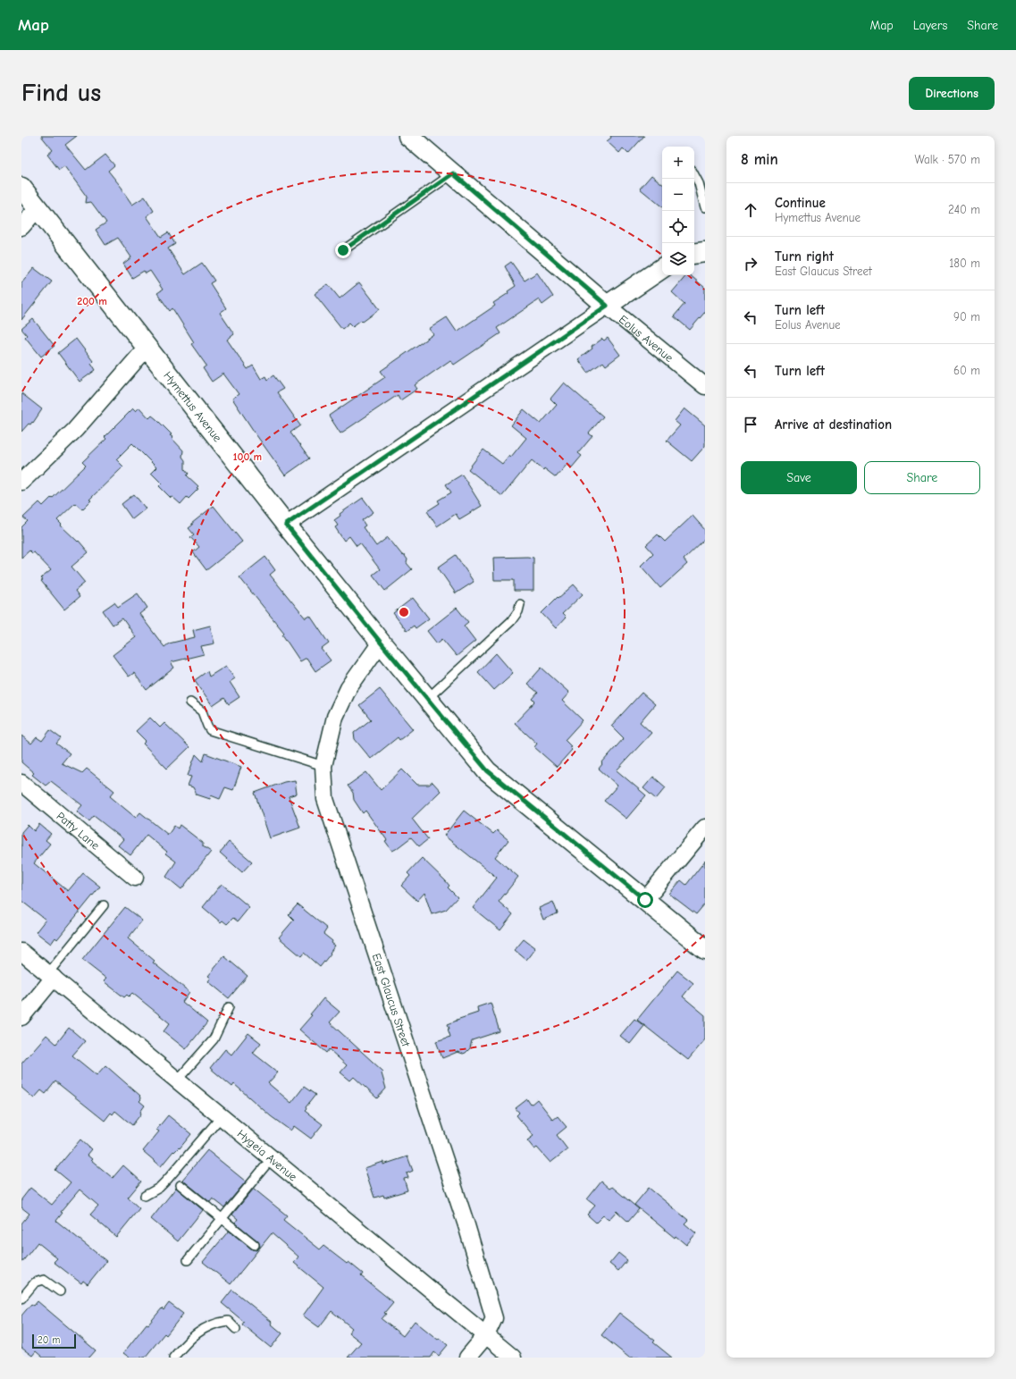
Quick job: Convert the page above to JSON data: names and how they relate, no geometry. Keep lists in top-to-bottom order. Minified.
{"streets":{"street":["Eolus Avenue","Hymettus Avenue","Patty Lane","East Glaucus Street","Hygeia Avenue"]},"crossings":[["Hymettus Avenue","East Glaucus Street"],["East Glaucus Street","Hygeia Avenue"]],"scale_bar":"20 m","page":{"header":"Map","nav":["Map","Layers","Share"],"buttons":["Directions",["Save","Share"]],"title":"Find us","heading":["8 min","Walk · 570 m"],"map_buttons":["+","−"],"list":[["Continue","Hymettus Avenue","240 m"],["Turn right","East Glaucus Street","180 m"],["Turn left","Eolus Avenue","90 m"],["Turn left","60 m"],"Arrive at destination"],"scale":"20 m"},"rings":["200 m","100 m"]}
